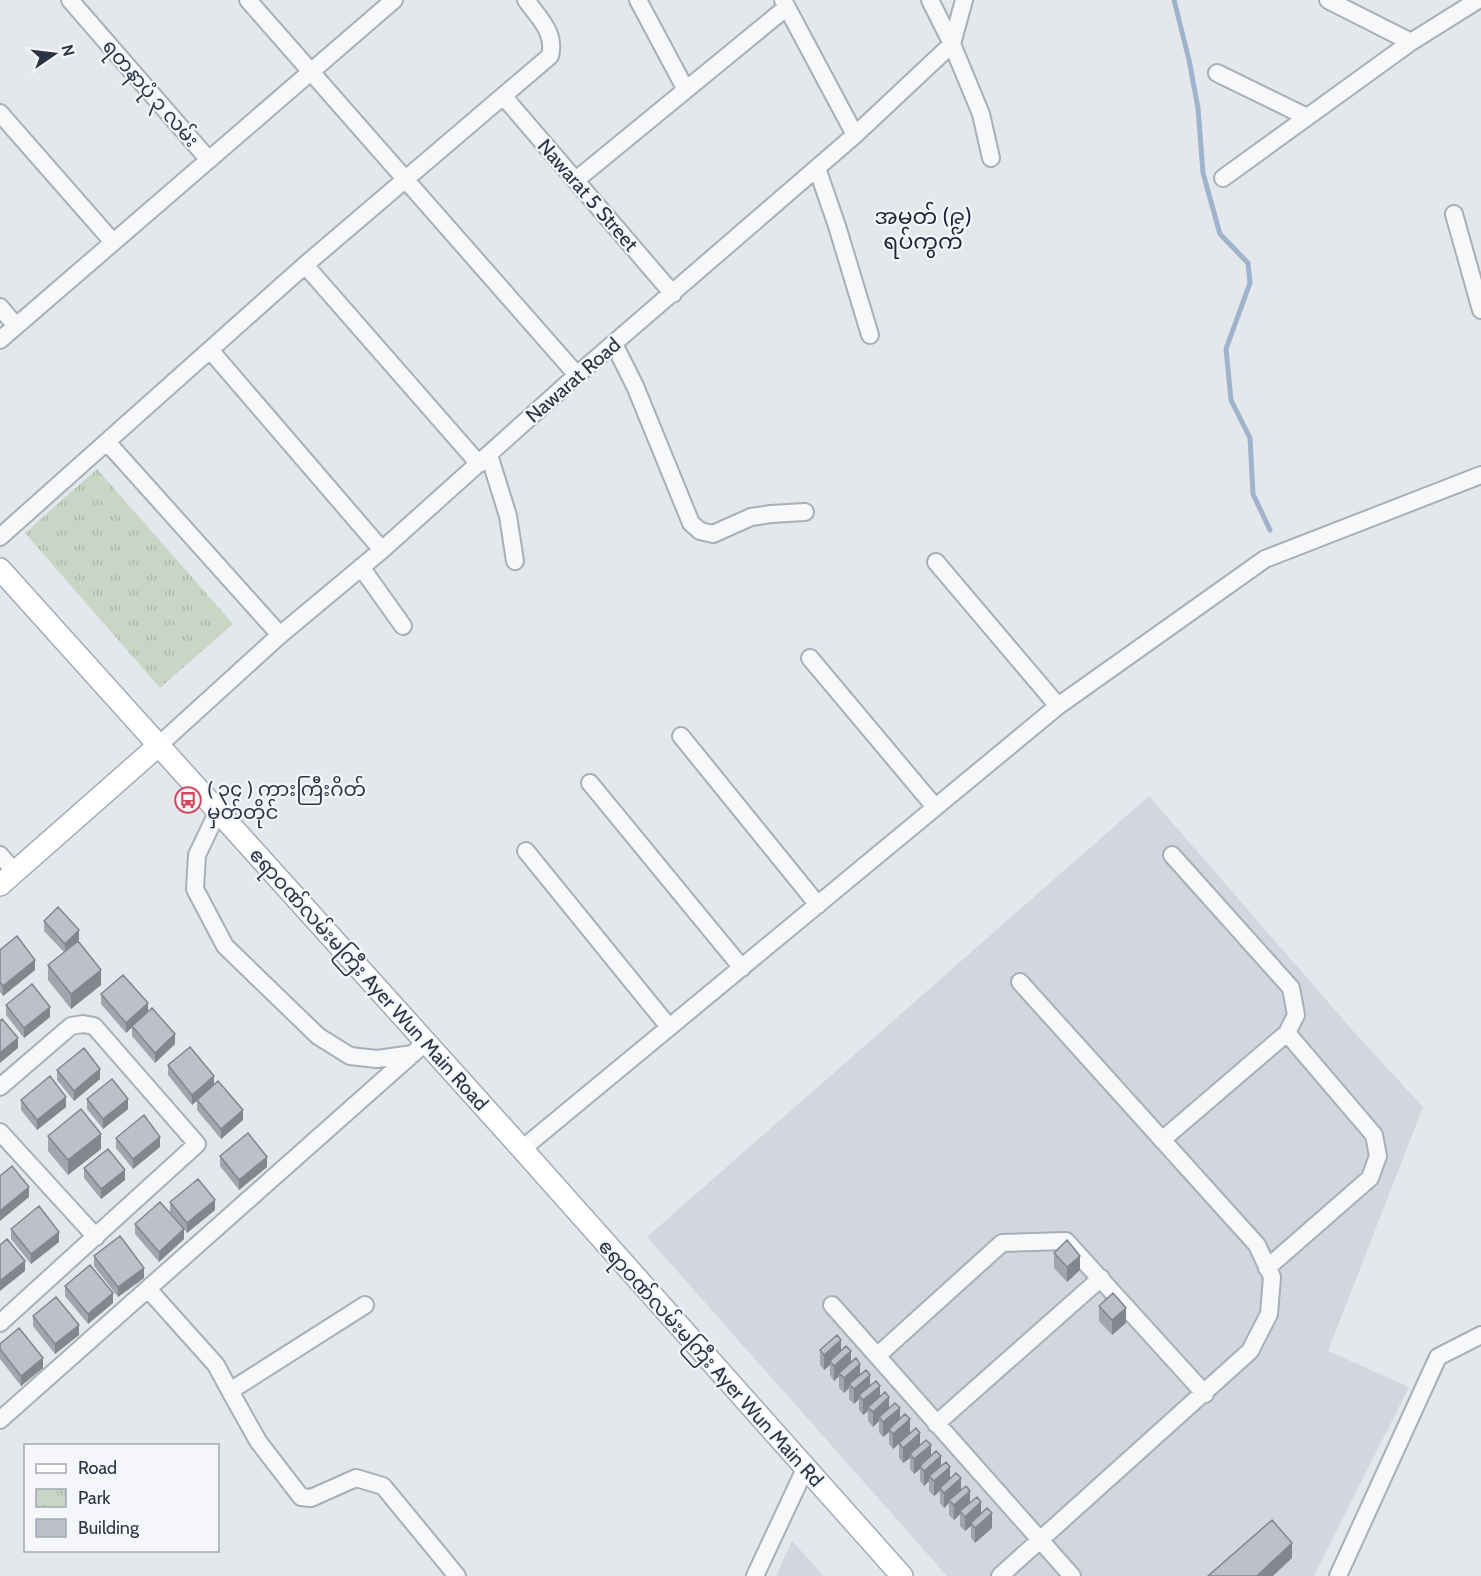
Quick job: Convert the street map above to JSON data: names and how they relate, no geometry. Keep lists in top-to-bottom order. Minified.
{"streets":{"main road":["ဧရာဝဏ်လမ်းမကြီး Ayer Wun Main Road","ဧရာဝဏ်လမ်းမကြီး Ayer Wun Main Rd"],"street":["ရတနာပုံ ၃ လမ်း","Nawarat 5 Street","Nawarat Road"]},"crossings":[["Nawarat 5 Street","Nawarat Road"],["Nawarat Road","ဧရာဝဏ်လမ်းမကြီး Ayer Wun Main Road"],["ဧရာဝဏ်လမ်းမကြီး Ayer Wun Main Road","ဧရာဝဏ်လမ်းမကြီး Ayer Wun Main Rd"]],"districts":["အမှတ် (၉) ရပ်ကွက်"],"places":{"bus stop":["( ၃၄ ) ကားကြီးဂိတ် မှတ်တိုင်"]},"legend":["Road","Park","Building"],"north":"right"}
